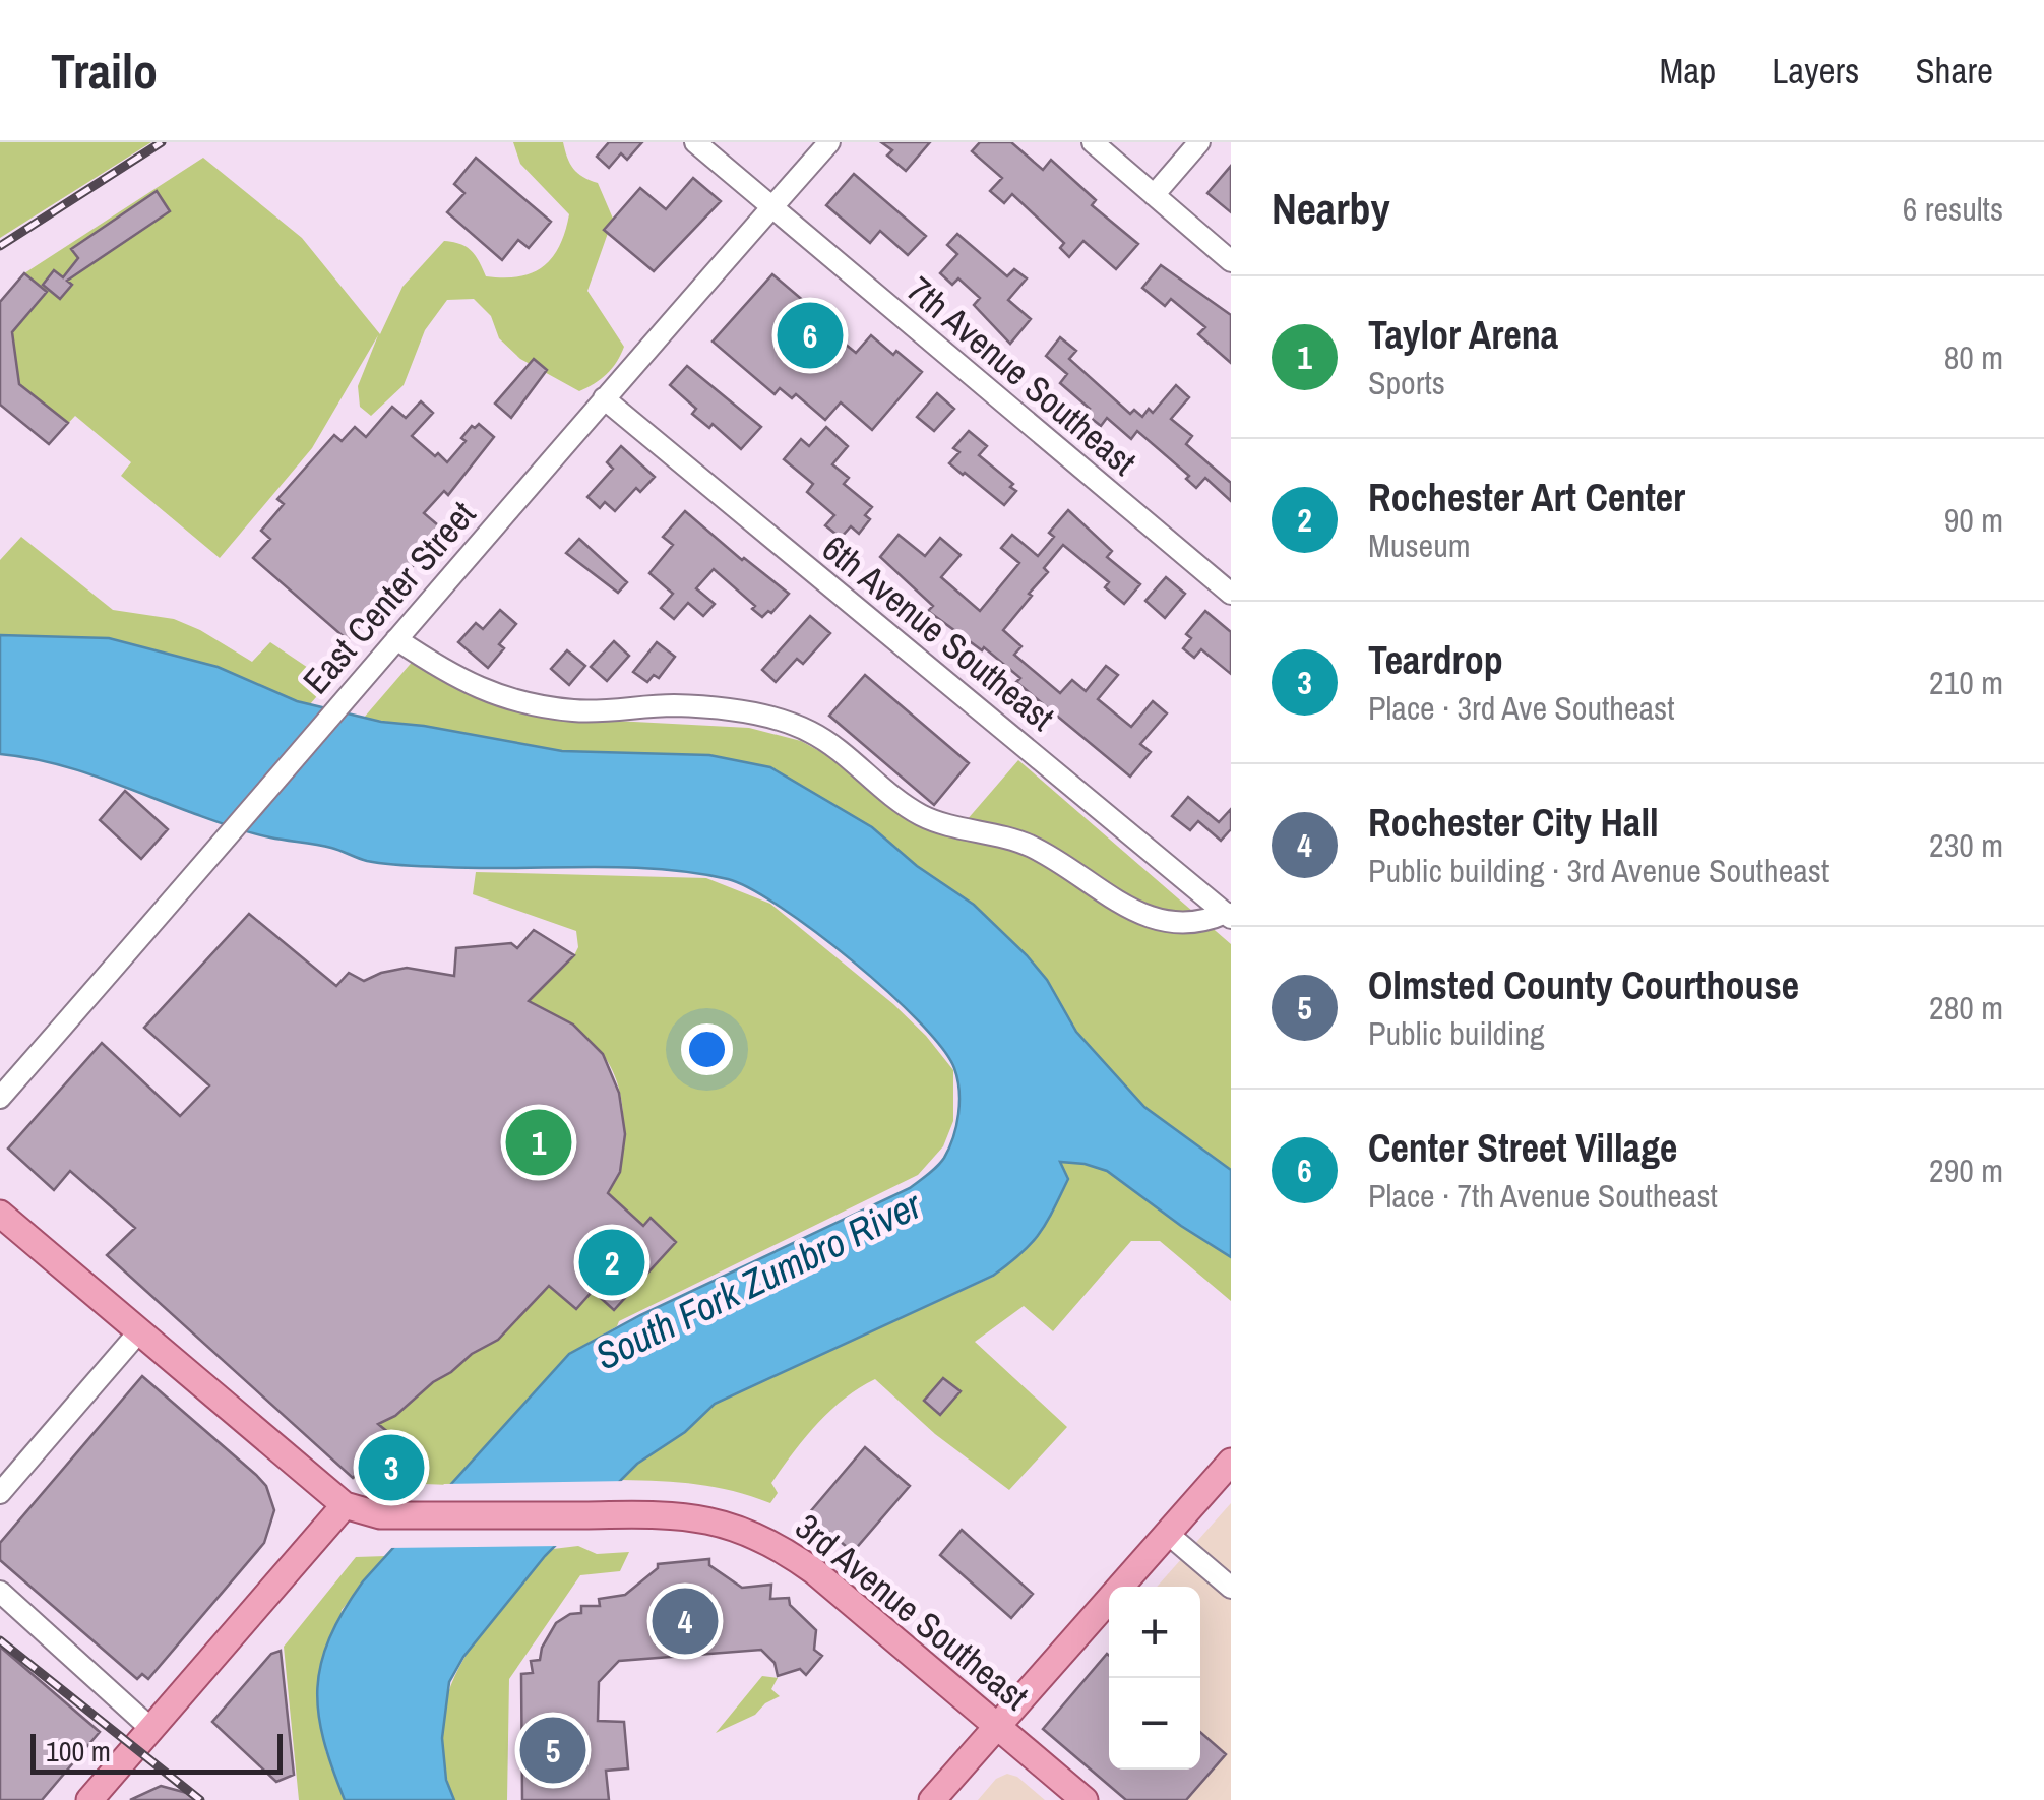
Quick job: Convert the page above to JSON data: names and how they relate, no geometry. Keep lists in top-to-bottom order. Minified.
{"streets":{"main road":["3rd Avenue Southeast"],"street":["7th Avenue Southeast","East Center Street","6th Avenue Southeast"]},"crossings":[["7th Avenue Southeast","East Center Street"],["East Center Street","6th Avenue Southeast"]],"water":["South Fork Zumbro River"],"scale_bar":"100 m","page":{"header":"Trailo","nav":["Map","Layers","Share"],"heading":["Nearby","6 results"],"list":[{"mark":"1","name":"Taylor Arena","note":"Sports","value":"80 m"},{"mark":"2","name":"Rochester Art Center","note":"Museum","value":"90 m"},{"mark":"3","name":"Teardrop","note":"Place · 3rd Ave Southeast","value":"210 m"},{"mark":"4","name":"Rochester City Hall","note":"Public building · 3rd Avenue Southeast","value":"230 m"},{"mark":"5","name":"Olmsted County Courthouse","note":"Public building","value":"280 m"},{"mark":"6","name":"Center Street Village","note":"Place · 7th Avenue Southeast","value":"290 m"}],"pins":["6","1","2","3","4","5"],"map_buttons":["+","−"],"scale":"100 m"}}
